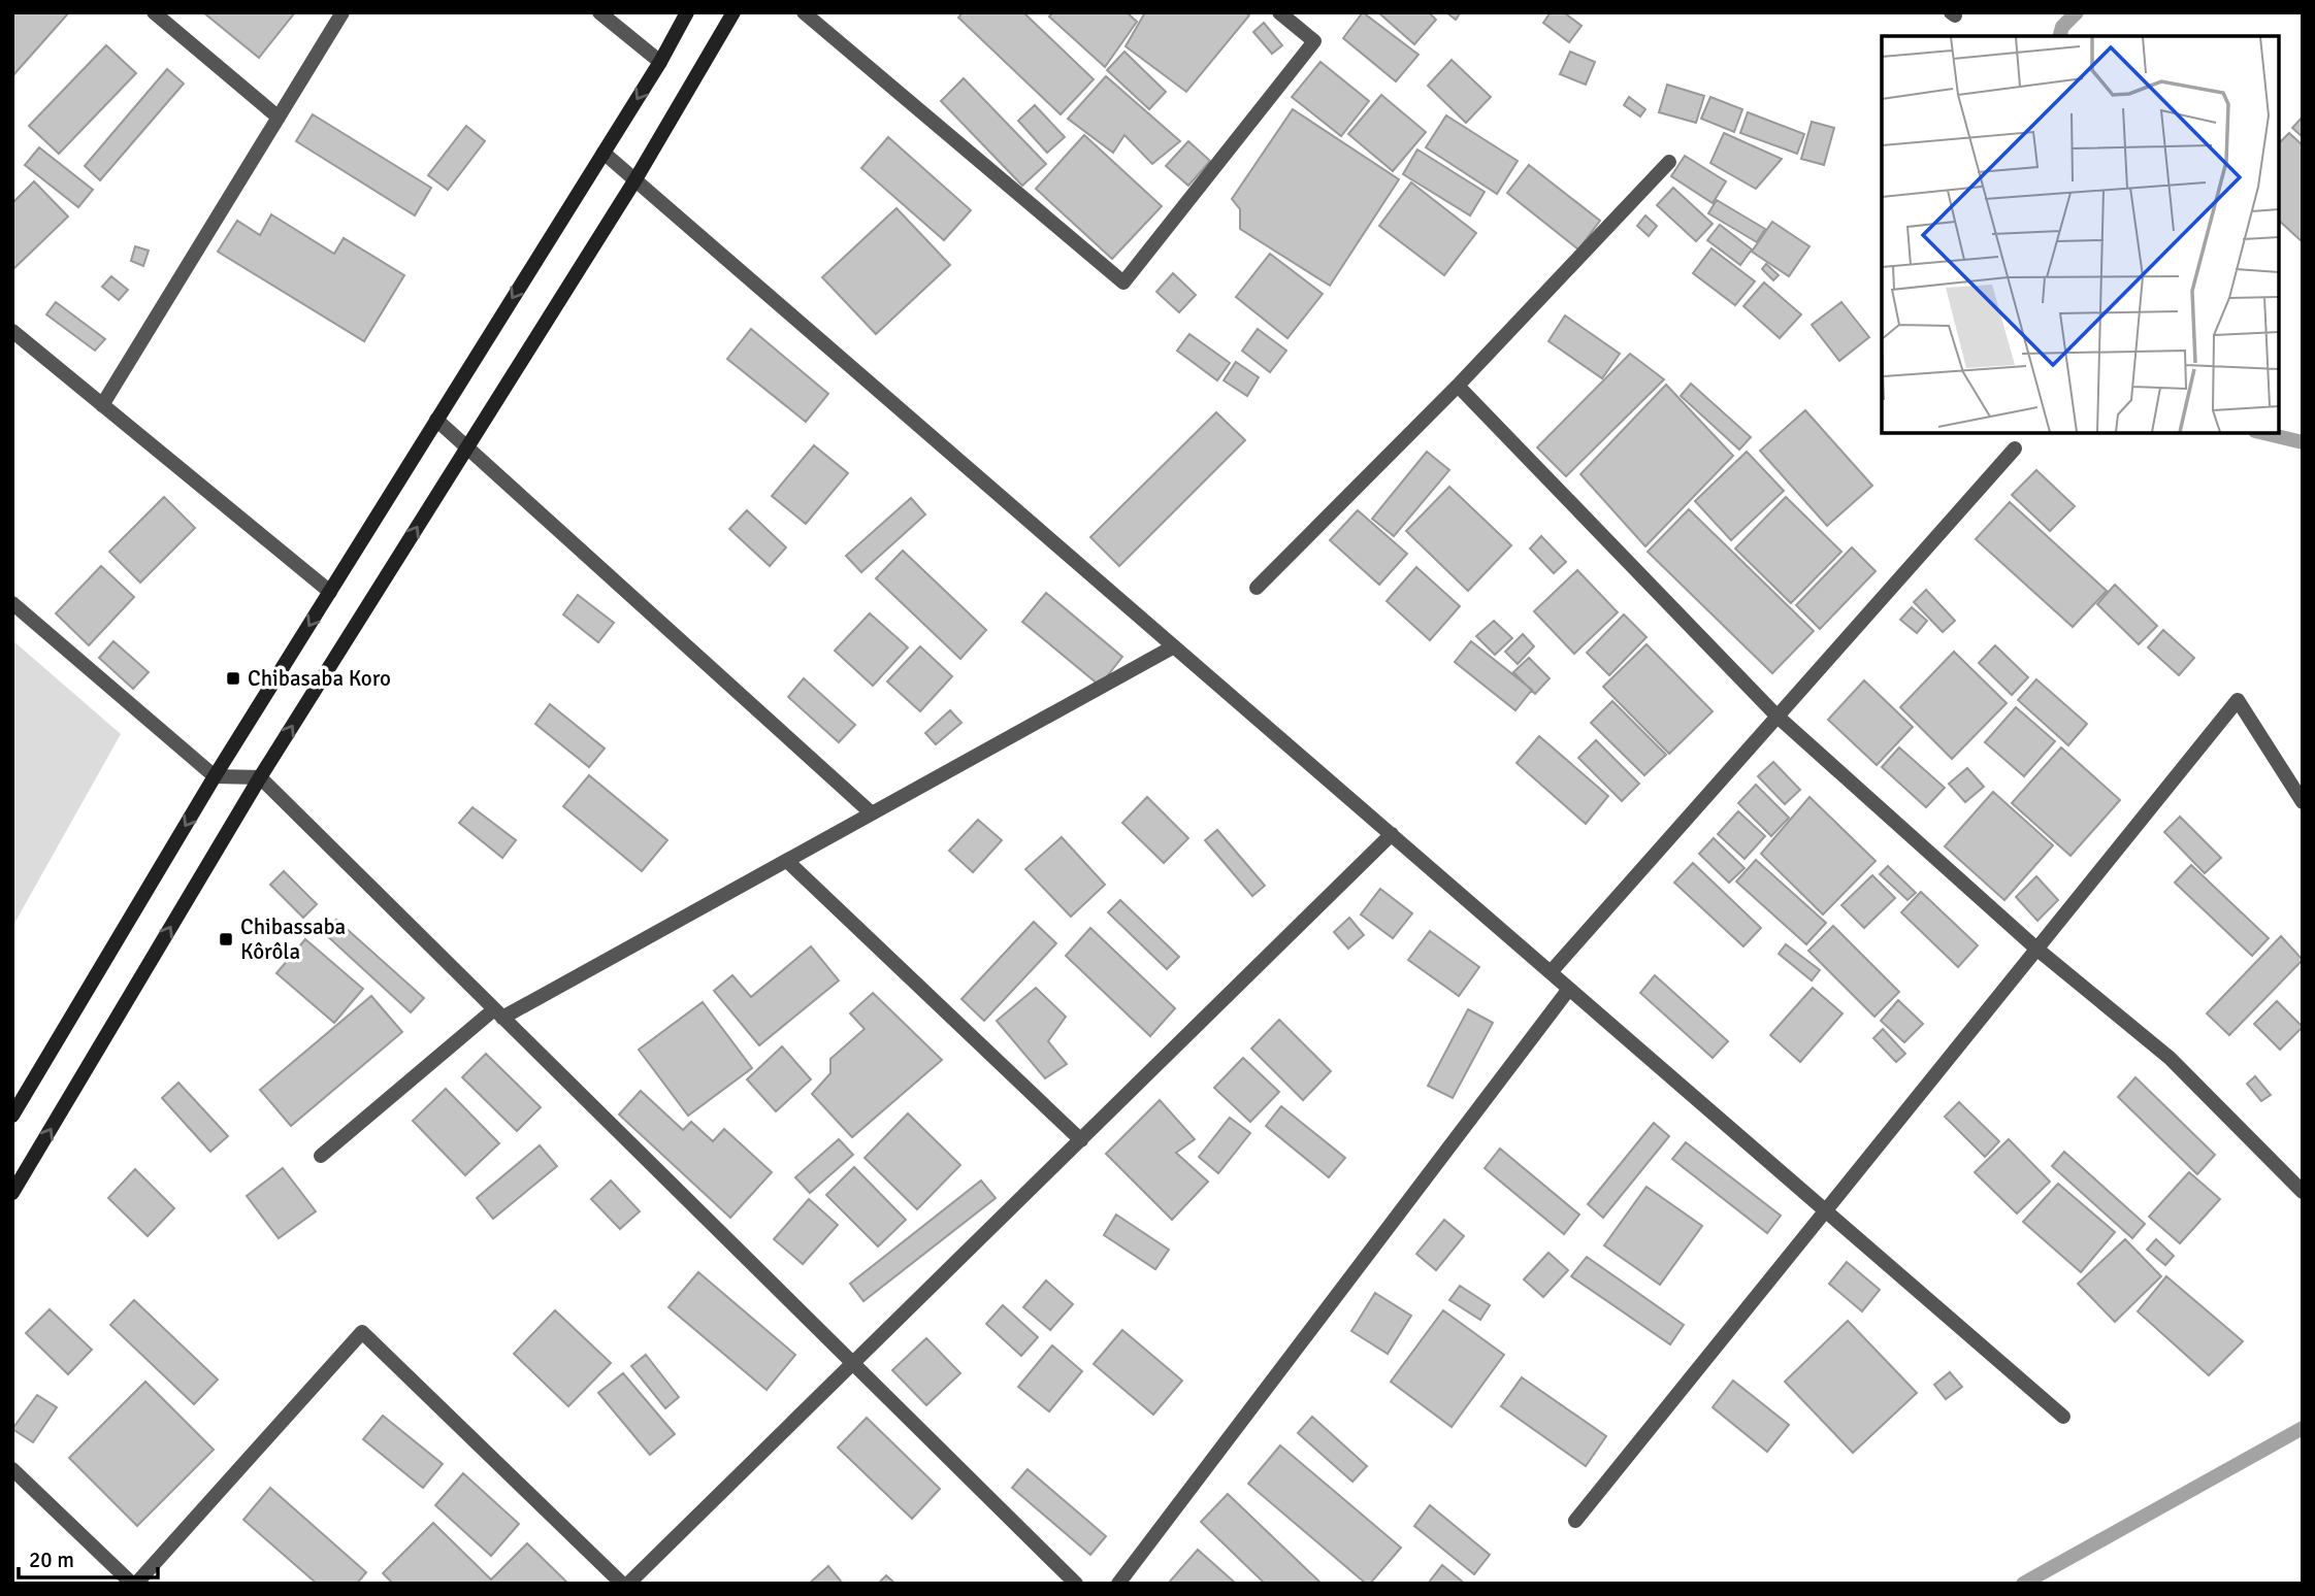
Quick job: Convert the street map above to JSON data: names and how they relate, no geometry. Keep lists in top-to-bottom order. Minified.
{"places":{"transit":["Chibasaba Koro","Chibassaba Kôrôla"]},"scale_bar":"20 m"}
